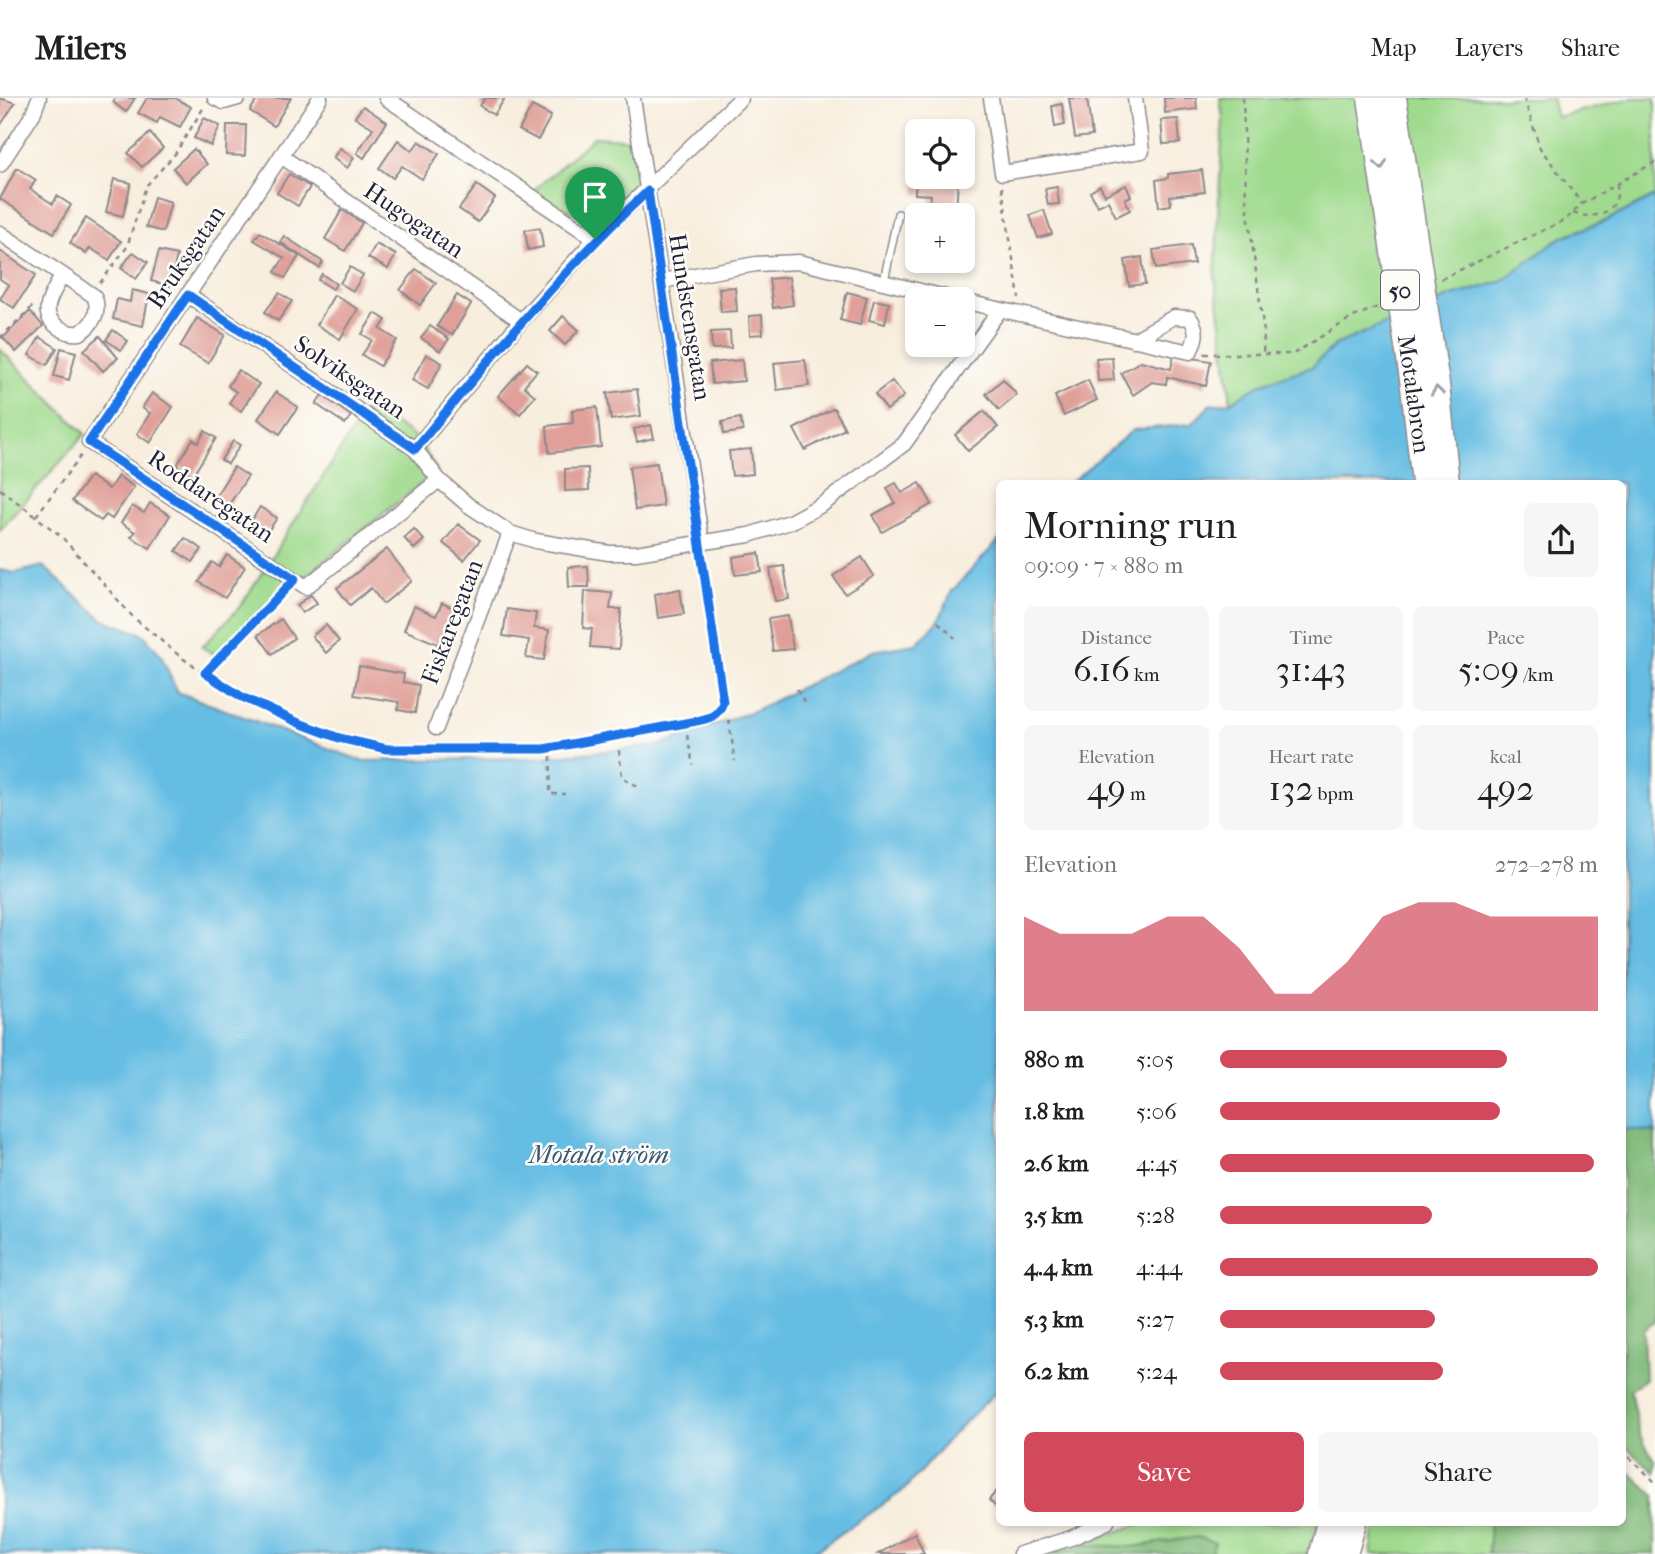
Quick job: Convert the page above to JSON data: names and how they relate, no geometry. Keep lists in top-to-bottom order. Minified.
{"streets":{"highway":["50","Motalabron"],"street":["Hugogatan","Bruksgatan","Hundstensgatan","Solviksgatan","Roddaregatan","Fiskaregatan"]},"crossings":[["Hugogatan","Bruksgatan"],["Bruksgatan","Solviksgatan"],["Bruksgatan","Roddaregatan"],["Hundstensgatan","Solviksgatan"],["Solviksgatan","Fiskaregatan"]],"water":["Motala ström"],"page":{"header":"Milers","nav":["Map","Layers","Share"],"map_buttons":["+","−"],"heading":["Morning run","09:09 · 7 × 880 m"],"stats":[["Distance","6.16 km"],["Time","31:43"],["Pace","5:09 /km"],["Elevation","49 m"],["Heart rate","132 bpm"],["kcal","492"]],"chart":["Elevation","272–278 m"],"list":[{"name":"880 m","note":"5:05"},{"name":"1.8 km","note":"5:06"},{"name":"2.6 km","note":"4:45"},{"name":"3.5 km","note":"5:28"},{"name":"4.4 km","note":"4:44"},{"name":"5.3 km","note":"5:27"},{"name":"6.2 km","note":"5:24"}],"buttons":["Save","Share"]}}
